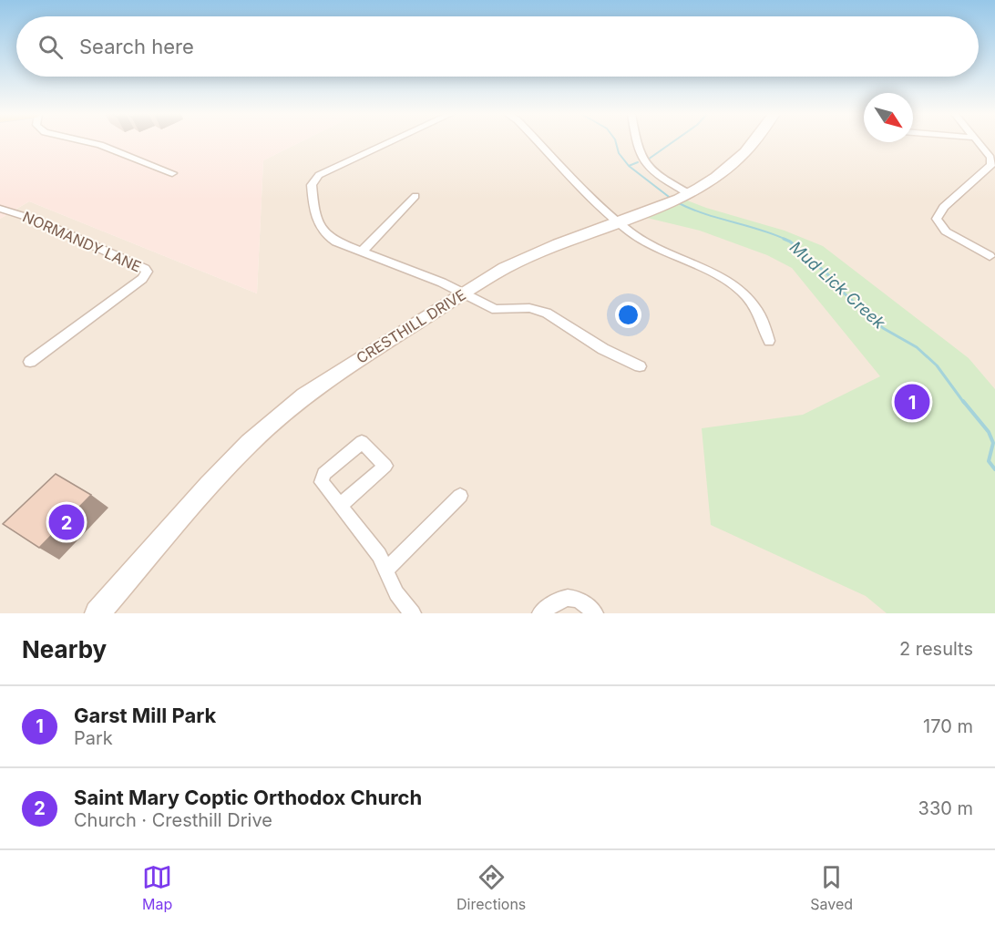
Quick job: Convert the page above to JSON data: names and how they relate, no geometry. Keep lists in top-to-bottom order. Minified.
{"streets":{"street":["NORMANDY LANE","CRESTHILL DRIVE"]},"water":["Mud Lick Creek"],"north":"bottom right","page":{"search":"Search here","pins":["1","2"],"heading":["Nearby","2 results"],"list":[{"mark":"1","name":"Garst Mill Park","note":"Park","value":"170 m"},{"mark":"2","name":"Saint Mary Coptic Orthodox Church","note":"Church · Cresthill Drive","value":"330 m"}],"nav":["Map","Directions","Saved"]}}
